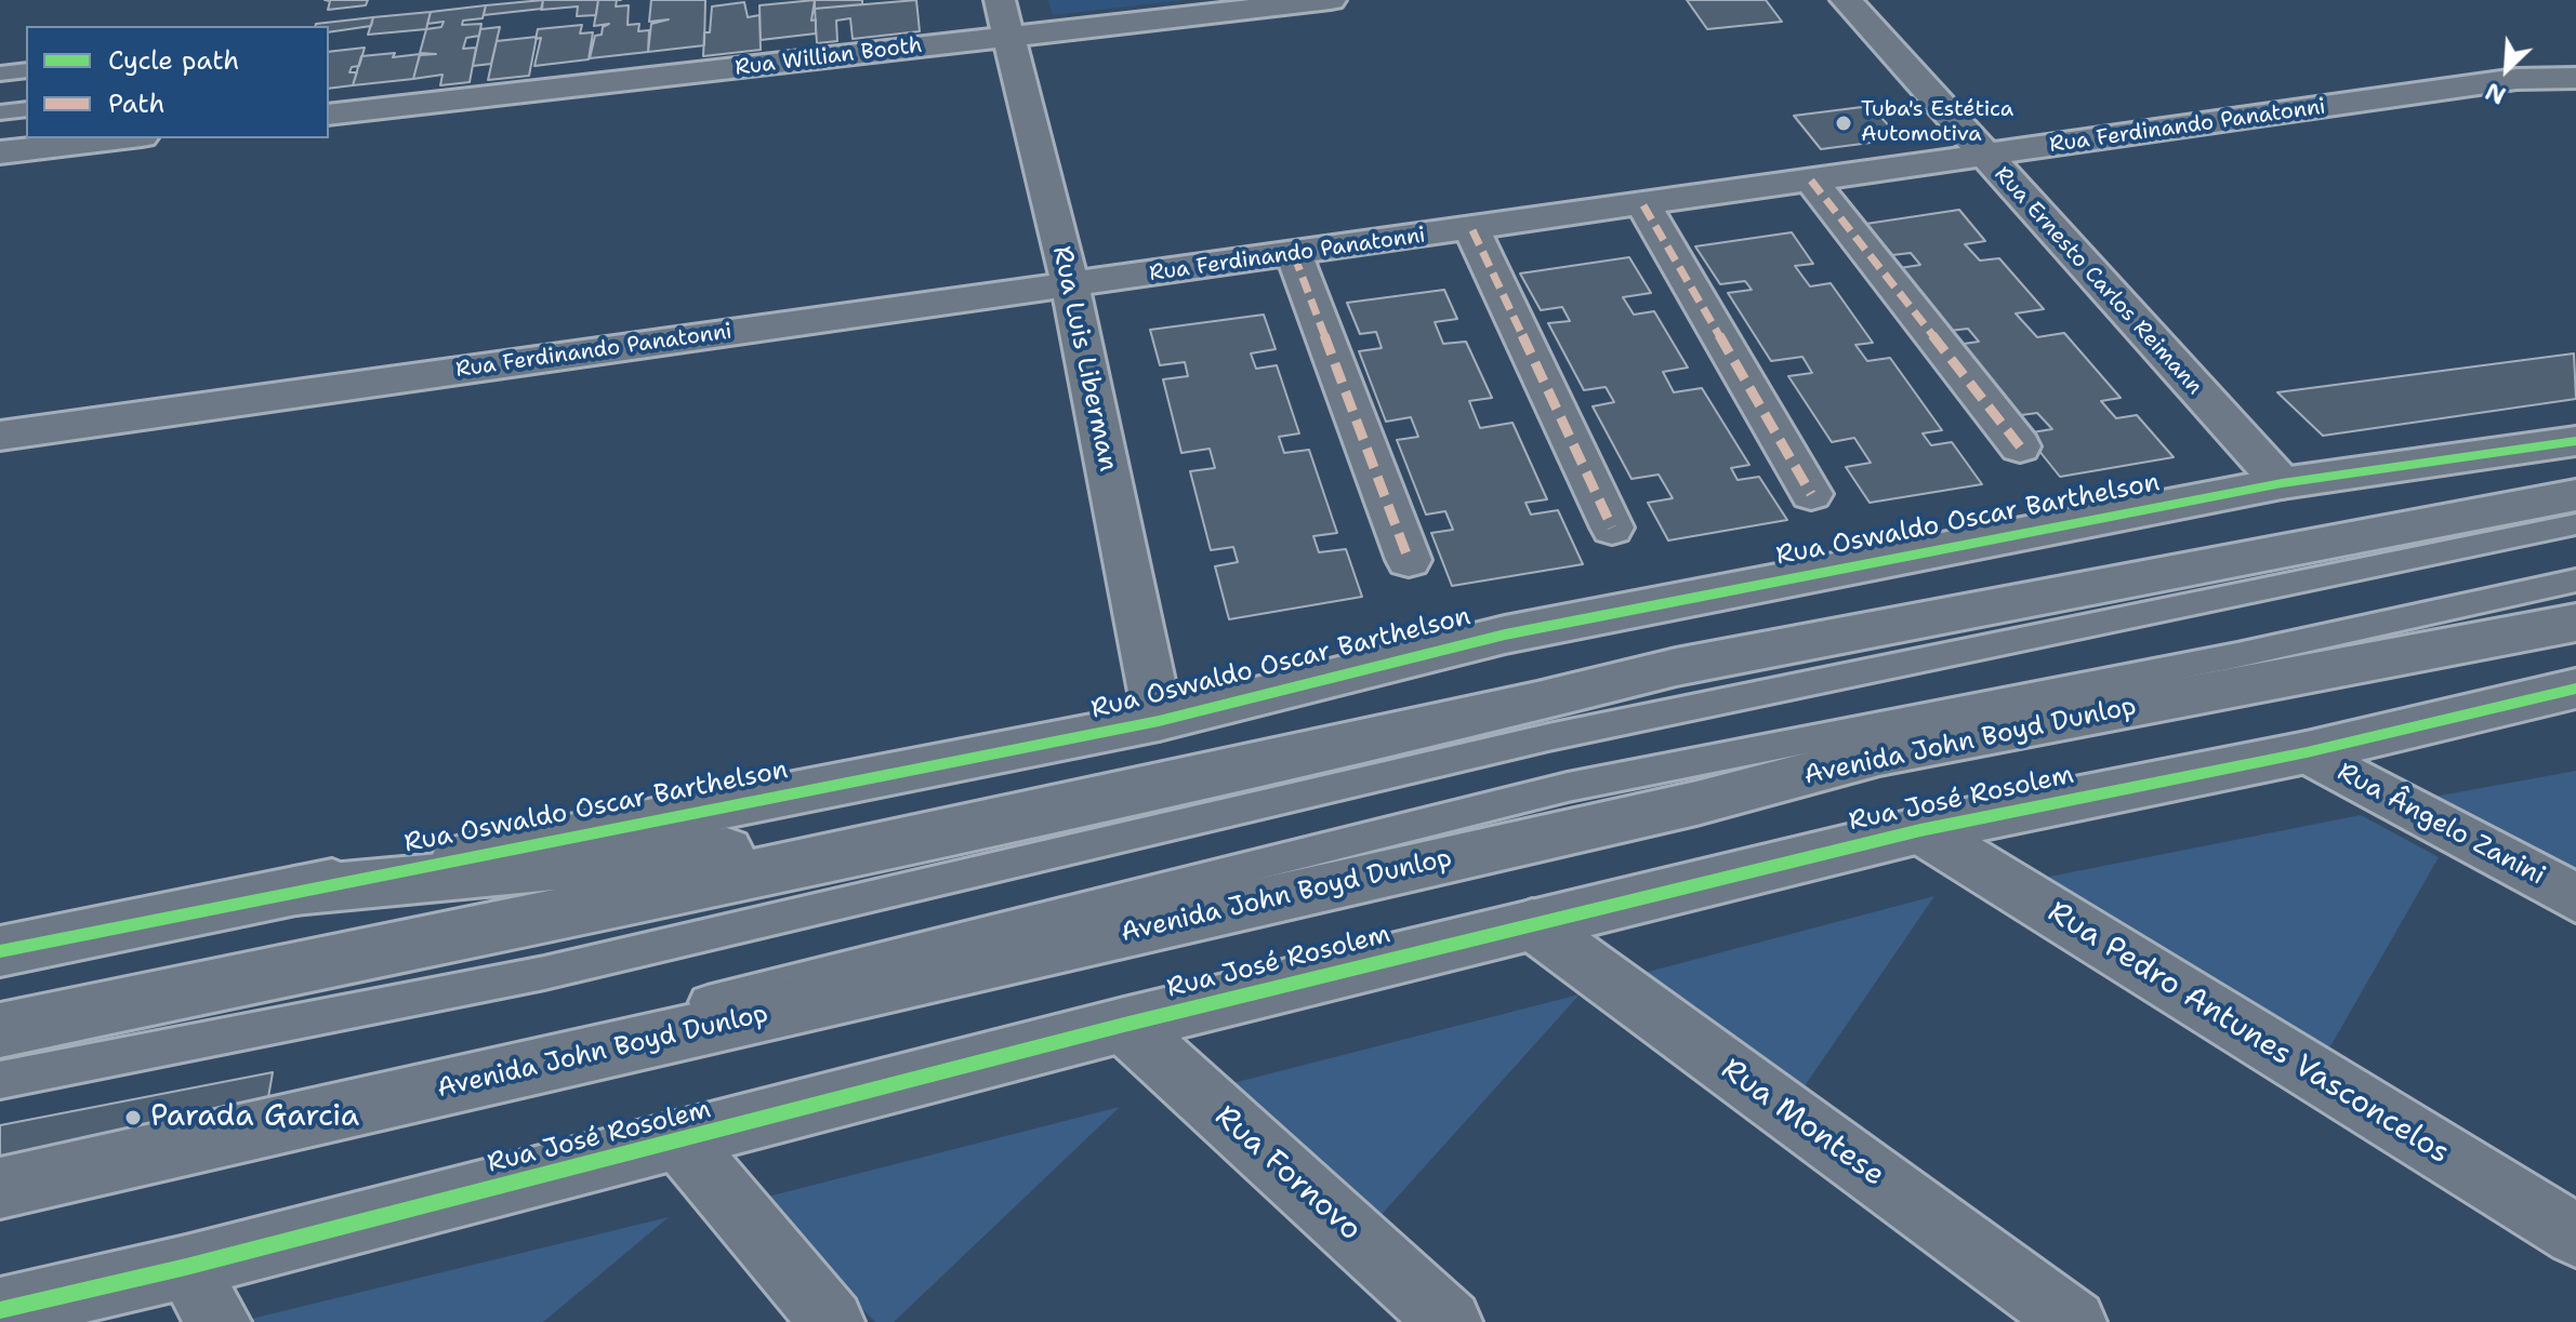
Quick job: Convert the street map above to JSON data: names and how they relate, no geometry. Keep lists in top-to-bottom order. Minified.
{"streets":{"street":["Rua Willian Booth","Rua Ferdinando Panatonni","Rua Ernesto Carlos Reimann","Rua Luis Liberman","Rua Oswaldo Oscar Barthelson","Avenida John Boyd Dunlop","Rua José Rosolem","Rua Ângelo Zanini","Rua Pedro Antunes Vasconcelos","Rua Montese","Rua Fornovo"]},"crossings":[["Rua Willian Booth","Rua Luis Liberman"],["Rua Ferdinando Panatonni","Rua Ernesto Carlos Reimann"],["Rua Ferdinando Panatonni","Rua Luis Liberman"],["Rua Ernesto Carlos Reimann","Rua Oswaldo Oscar Barthelson"],["Rua Luis Liberman","Rua Oswaldo Oscar Barthelson"],["Rua José Rosolem","Rua Ângelo Zanini"],["Rua José Rosolem","Rua Pedro Antunes Vasconcelos"],["Rua José Rosolem","Rua Montese"],["Rua José Rosolem","Rua Fornovo"]],"places":["Tuba's Estética Automotiva","Parada Garcia"],"legend":["Cycle path","Path"],"north":"bottom left"}
